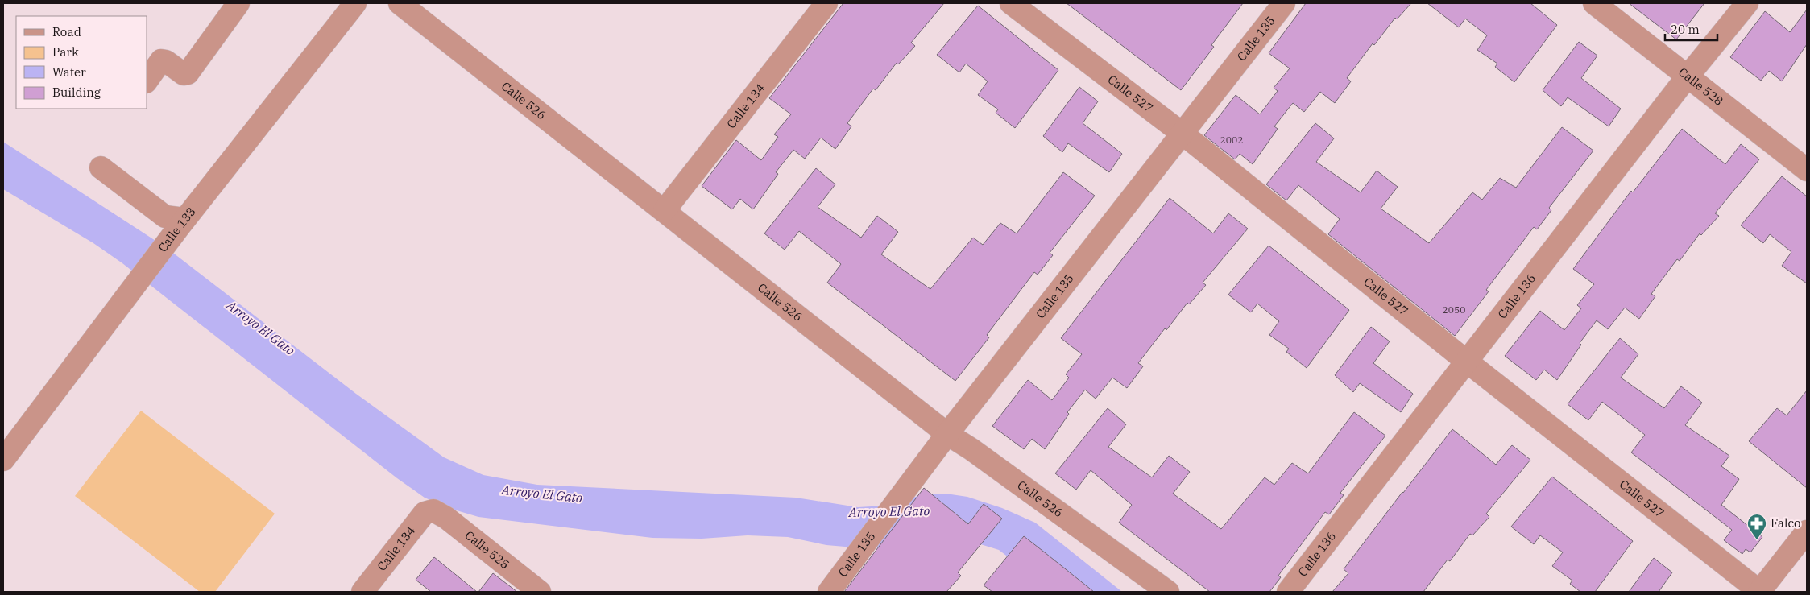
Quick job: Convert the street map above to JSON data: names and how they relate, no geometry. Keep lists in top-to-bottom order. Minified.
{"streets":{"street":["Calle 135","Calle 528","Calle 527","Calle 526","Calle 134","Calle 133","Calle 136","Calle 525"]},"crossings":[["Calle 135","Calle 527"],["Calle 135","Calle 526"],["Calle 528","Calle 136"],["Calle 527","Calle 136"],["Calle 526","Calle 134"],["Calle 134","Calle 525"]],"water":["Arroyo El Gato"],"places":{"pharmacy":["Falco"]},"house_numbers":["2002","2050"],"legend":["Road","Park","Water","Building"],"scale_bar":"20 m"}
